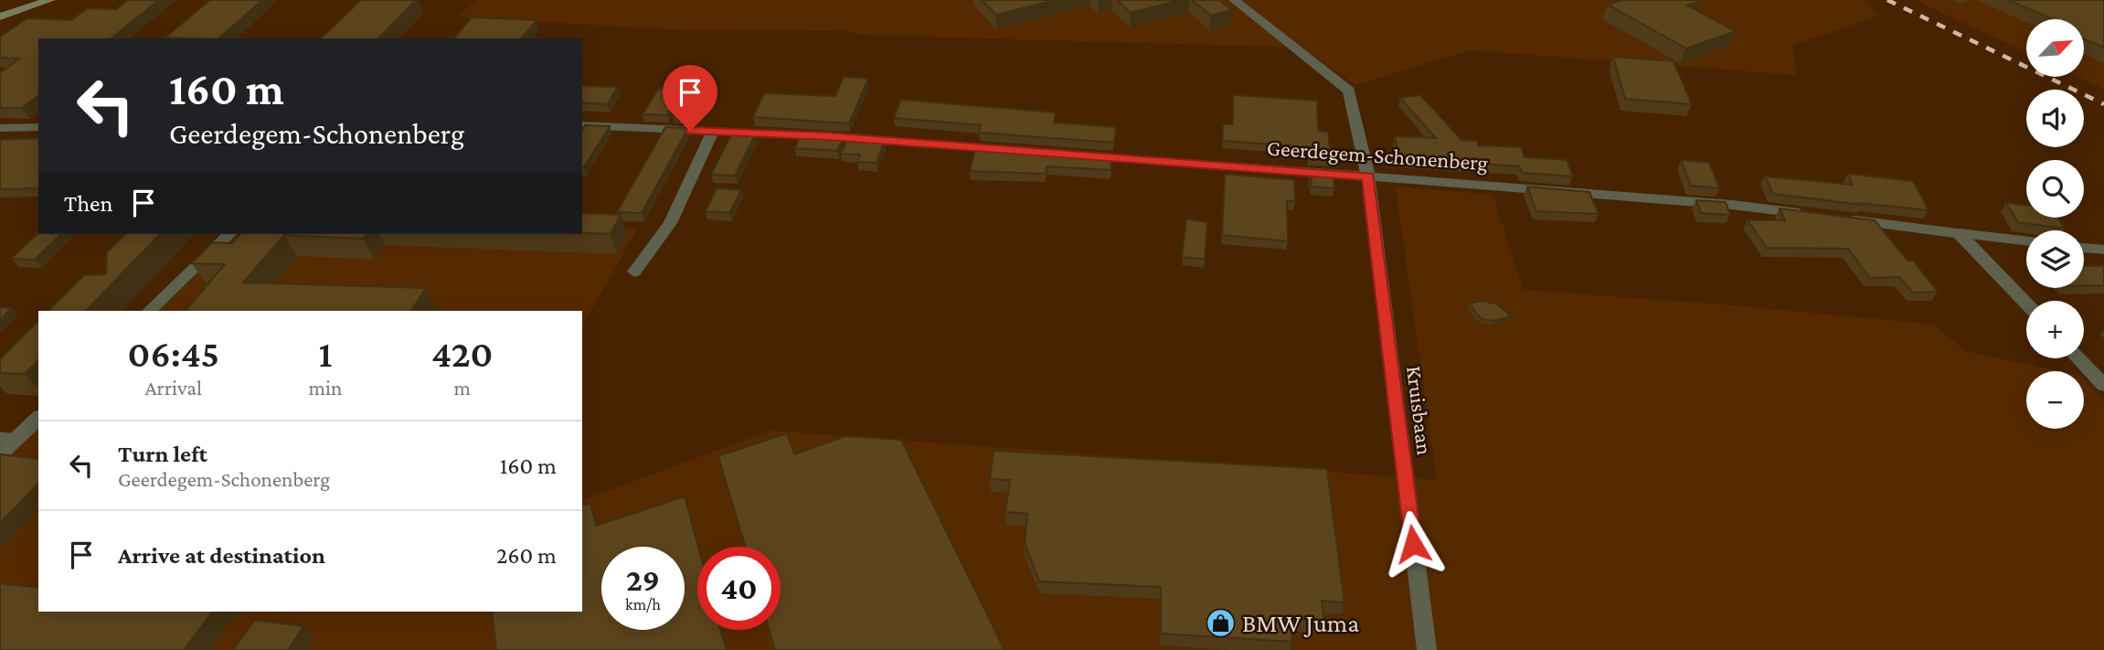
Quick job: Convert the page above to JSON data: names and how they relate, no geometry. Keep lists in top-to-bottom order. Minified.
{"streets":{"street":["Geerdegem-Schonenberg","Kruisbaan"]},"crossings":[["Geerdegem-Schonenberg","Kruisbaan"]],"places":{"shop":["BMW Juma"]},"north":"top right","page":{"map_buttons":["+","−"],"turn":["160 m","Geerdegem-Schonenberg"],"then":"Then","eta":["06:45","Arrival","1","min","420","m"],"list":[{"name":"Turn left","note":"Geerdegem-Schonenberg","value":"160 m"},{"name":"Arrive at destination","value":"260 m"}],"speed":"29 km/h","limit":"40"}}
